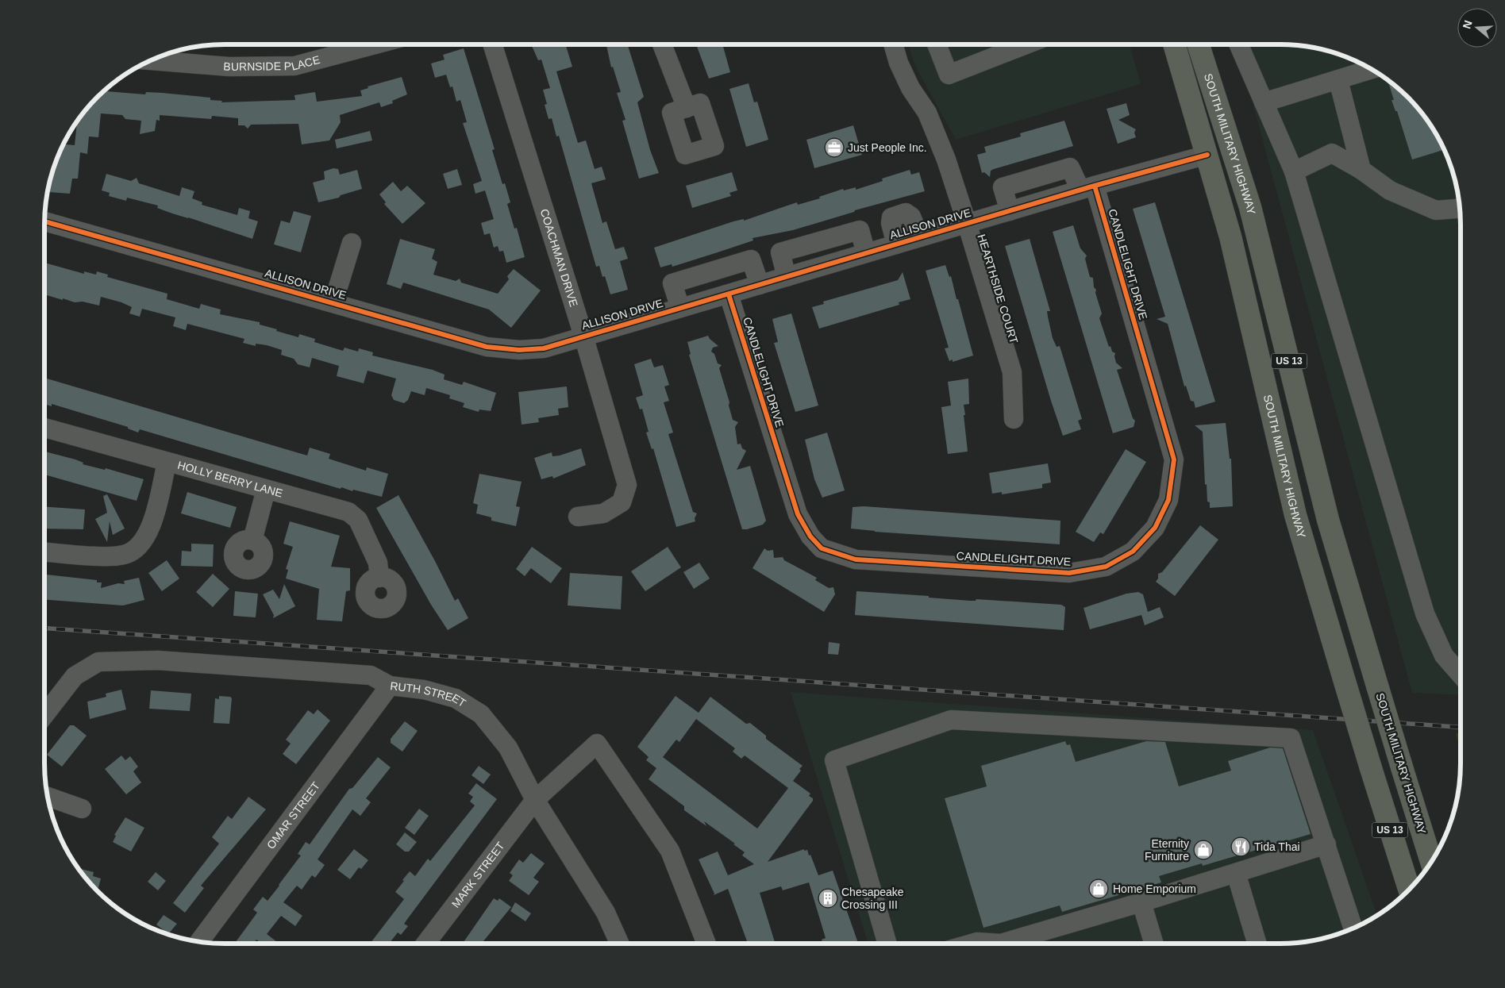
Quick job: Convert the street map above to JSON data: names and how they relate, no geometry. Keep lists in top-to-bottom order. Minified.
{"streets":{"main road":["SOUTH MILITARY HIGHWAY","US 13"],"street":["BURNSIDE PLACE","ALLISON DRIVE","COACHMAN DRIVE","CANDLELIGHT DRIVE","HEARTHSIDE COURT","HOLLY BERRY LANE","RUTH STREET","OMAR STREET","MARK STREET"]},"crossings":[["SOUTH MILITARY HIGHWAY","ALLISON DRIVE"],["ALLISON DRIVE","COACHMAN DRIVE"],["ALLISON DRIVE","CANDLELIGHT DRIVE"],["ALLISON DRIVE","HEARTHSIDE COURT"],["RUTH STREET","OMAR STREET"],["RUTH STREET","MARK STREET"]],"places":{"office":["Just People Inc."],"restaurant":["Tida Thai"],"shop":["Eternity Furniture","Home Emporium"],"building":["Chesapeake Crossing III"]},"north":"left"}
